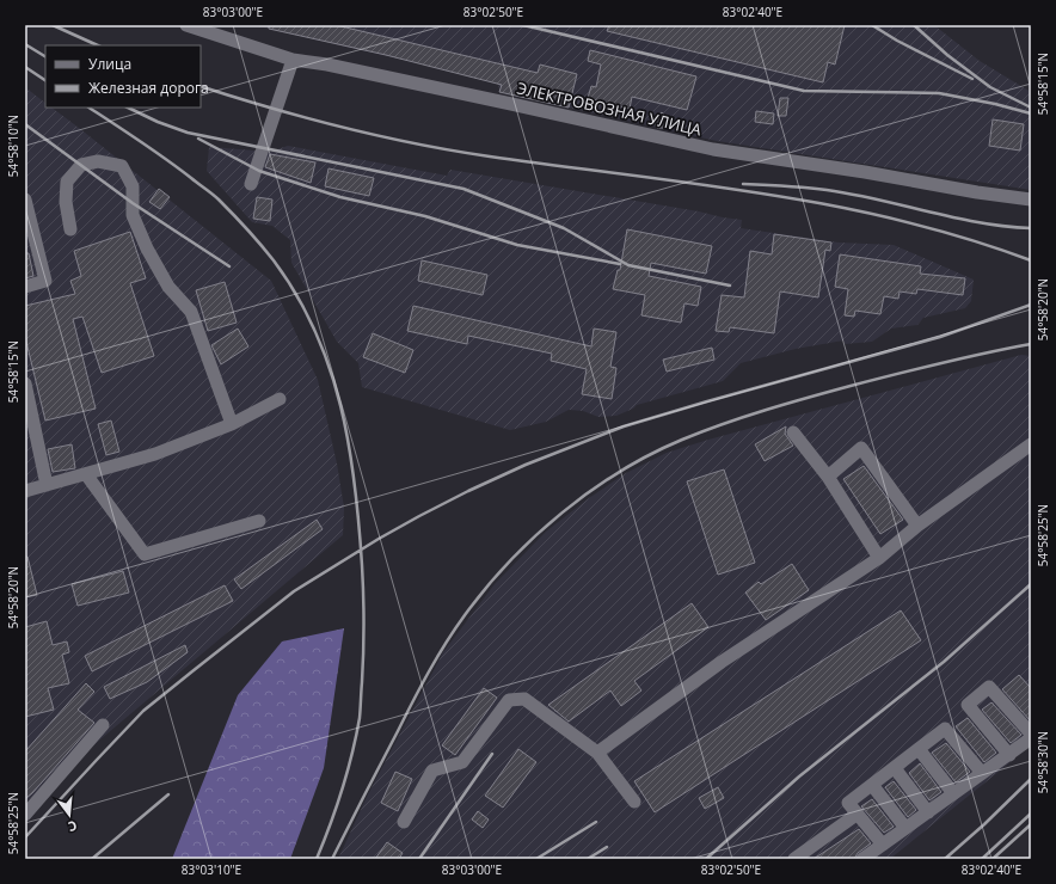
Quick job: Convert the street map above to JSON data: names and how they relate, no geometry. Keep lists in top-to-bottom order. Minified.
{"streets":{"street":["ЭЛЕКТРОВОЗНАЯ УЛИЦА"]},"legend":["Улица","Железная дорога"],"north":"bottom","coordinates":["83°03'00\"E","83°02'50\"E","83°02'40\"E","54°58'15\"N","54°58'10\"N","54°58'20\"N","54°58'25\"N","54°58'30\"N","83°03'10\"E"]}
